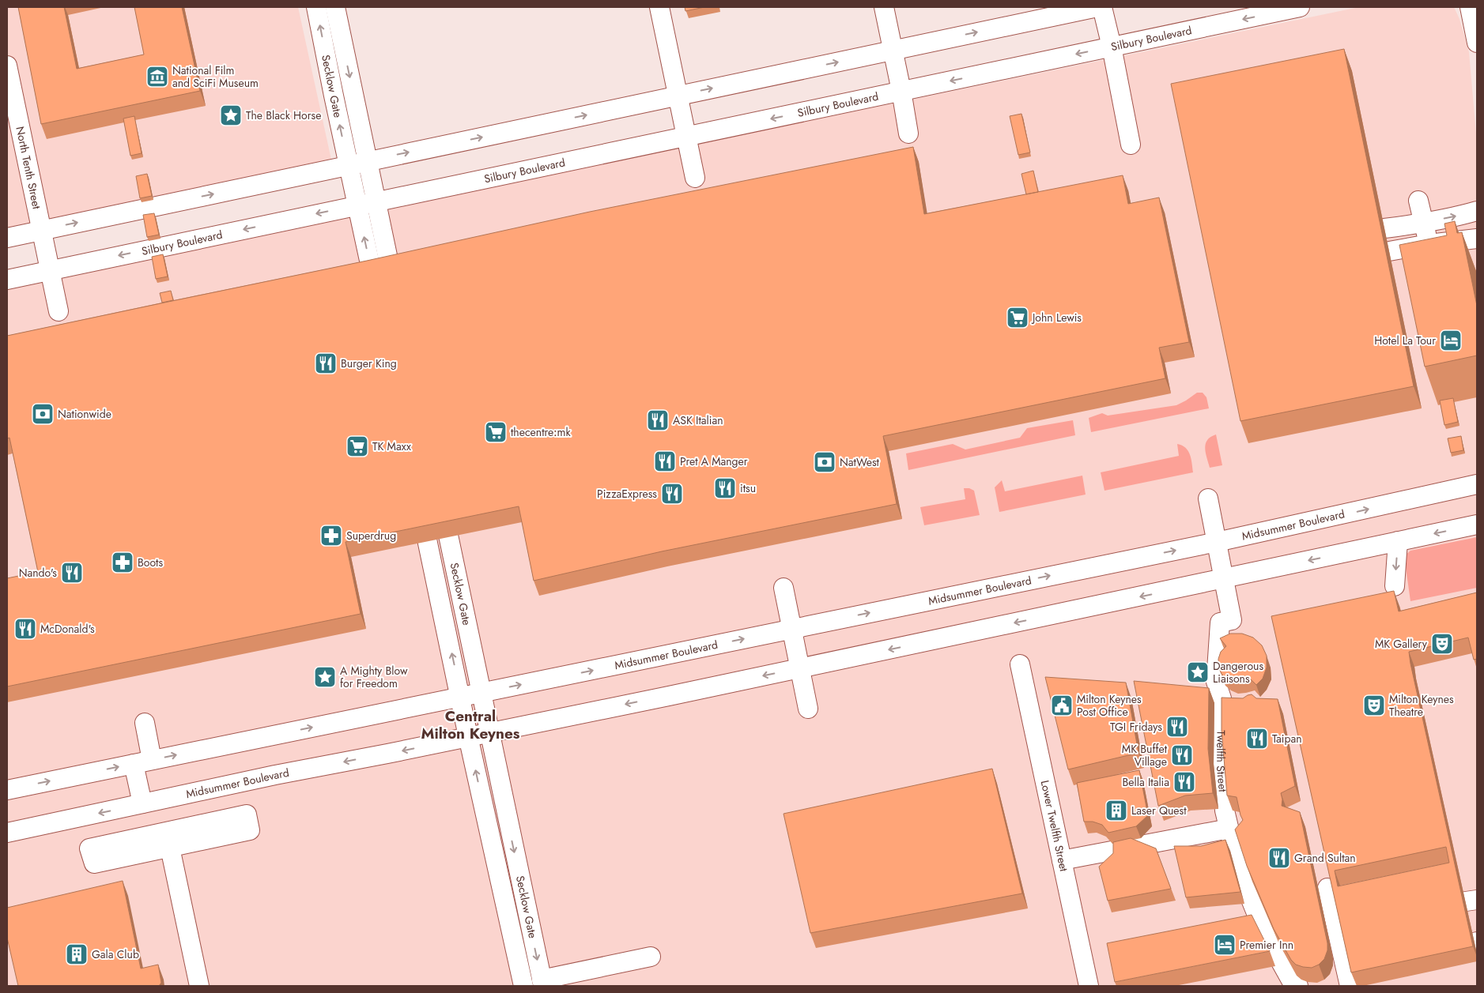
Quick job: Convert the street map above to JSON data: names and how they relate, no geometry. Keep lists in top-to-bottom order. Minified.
{"streets":{"street":["Silbury Boulevard","Secklow Gate","North Tenth Street","Midsummer Boulevard","Twelfth Street","Lower Twelfth Street"]},"crossings":[["Silbury Boulevard","Secklow Gate"],["Silbury Boulevard","North Tenth Street"],["Secklow Gate","Midsummer Boulevard"]],"districts":["Central Milton Keynes"],"places":{"museum":["National Film and SciFi Museum"],"place":["The Black Horse","Dangerous Liaisons","A Mighty Blow for Freedom"],"supermarket":["John Lewis","thecentre:mk","TK Maxx"],"hotel":["Hotel La Tour","Premier Inn"],"restaurant":["Burger King","ASK Italian","Pret A Manger","itsu","PizzaExpress","Nando's","McDonald's","TGI Fridays","Taipan","MK Buffet Village","Bella Italia","Grand Sultan"],"bank":["Nationwide","NatWest"],"pharmacy":["Superdrug","Boots"],"theatre":["MK Gallery","Milton Keynes Theatre"],"public building":["Milton Keynes Post Office"],"building":["Laser Quest","Gala Club"]}}
